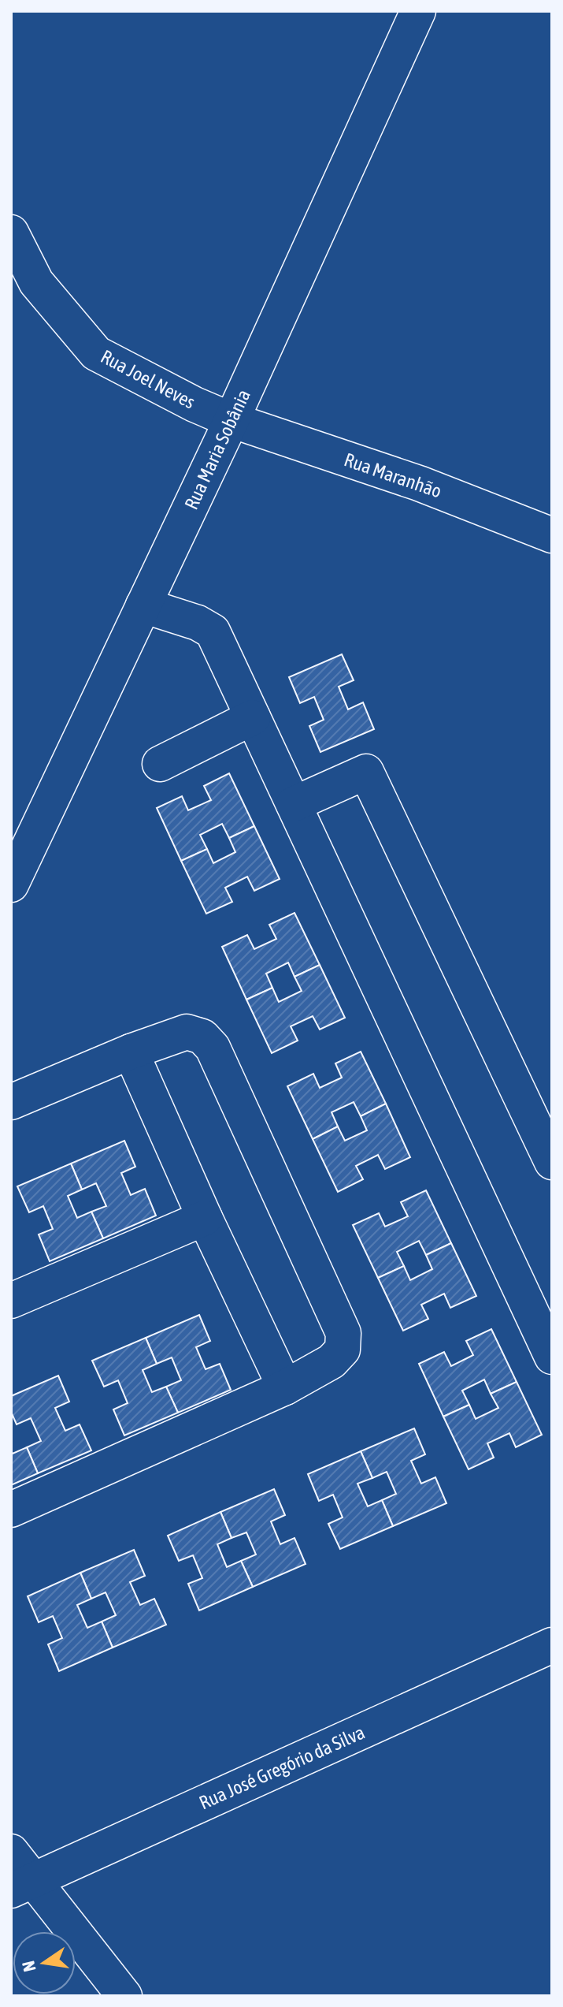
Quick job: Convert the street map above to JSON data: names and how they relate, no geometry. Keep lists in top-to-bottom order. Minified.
{"streets":{"street":["Rua Joel Neves","Rua Maria Sobânia","Rua Maranhão","Rua José Gregório da Silva"]},"crossings":[["Rua Joel Neves","Rua Maria Sobânia"],["Rua Joel Neves","Rua Maranhão"],["Rua Maria Sobânia","Rua Maranhão"]],"north":"left"}
